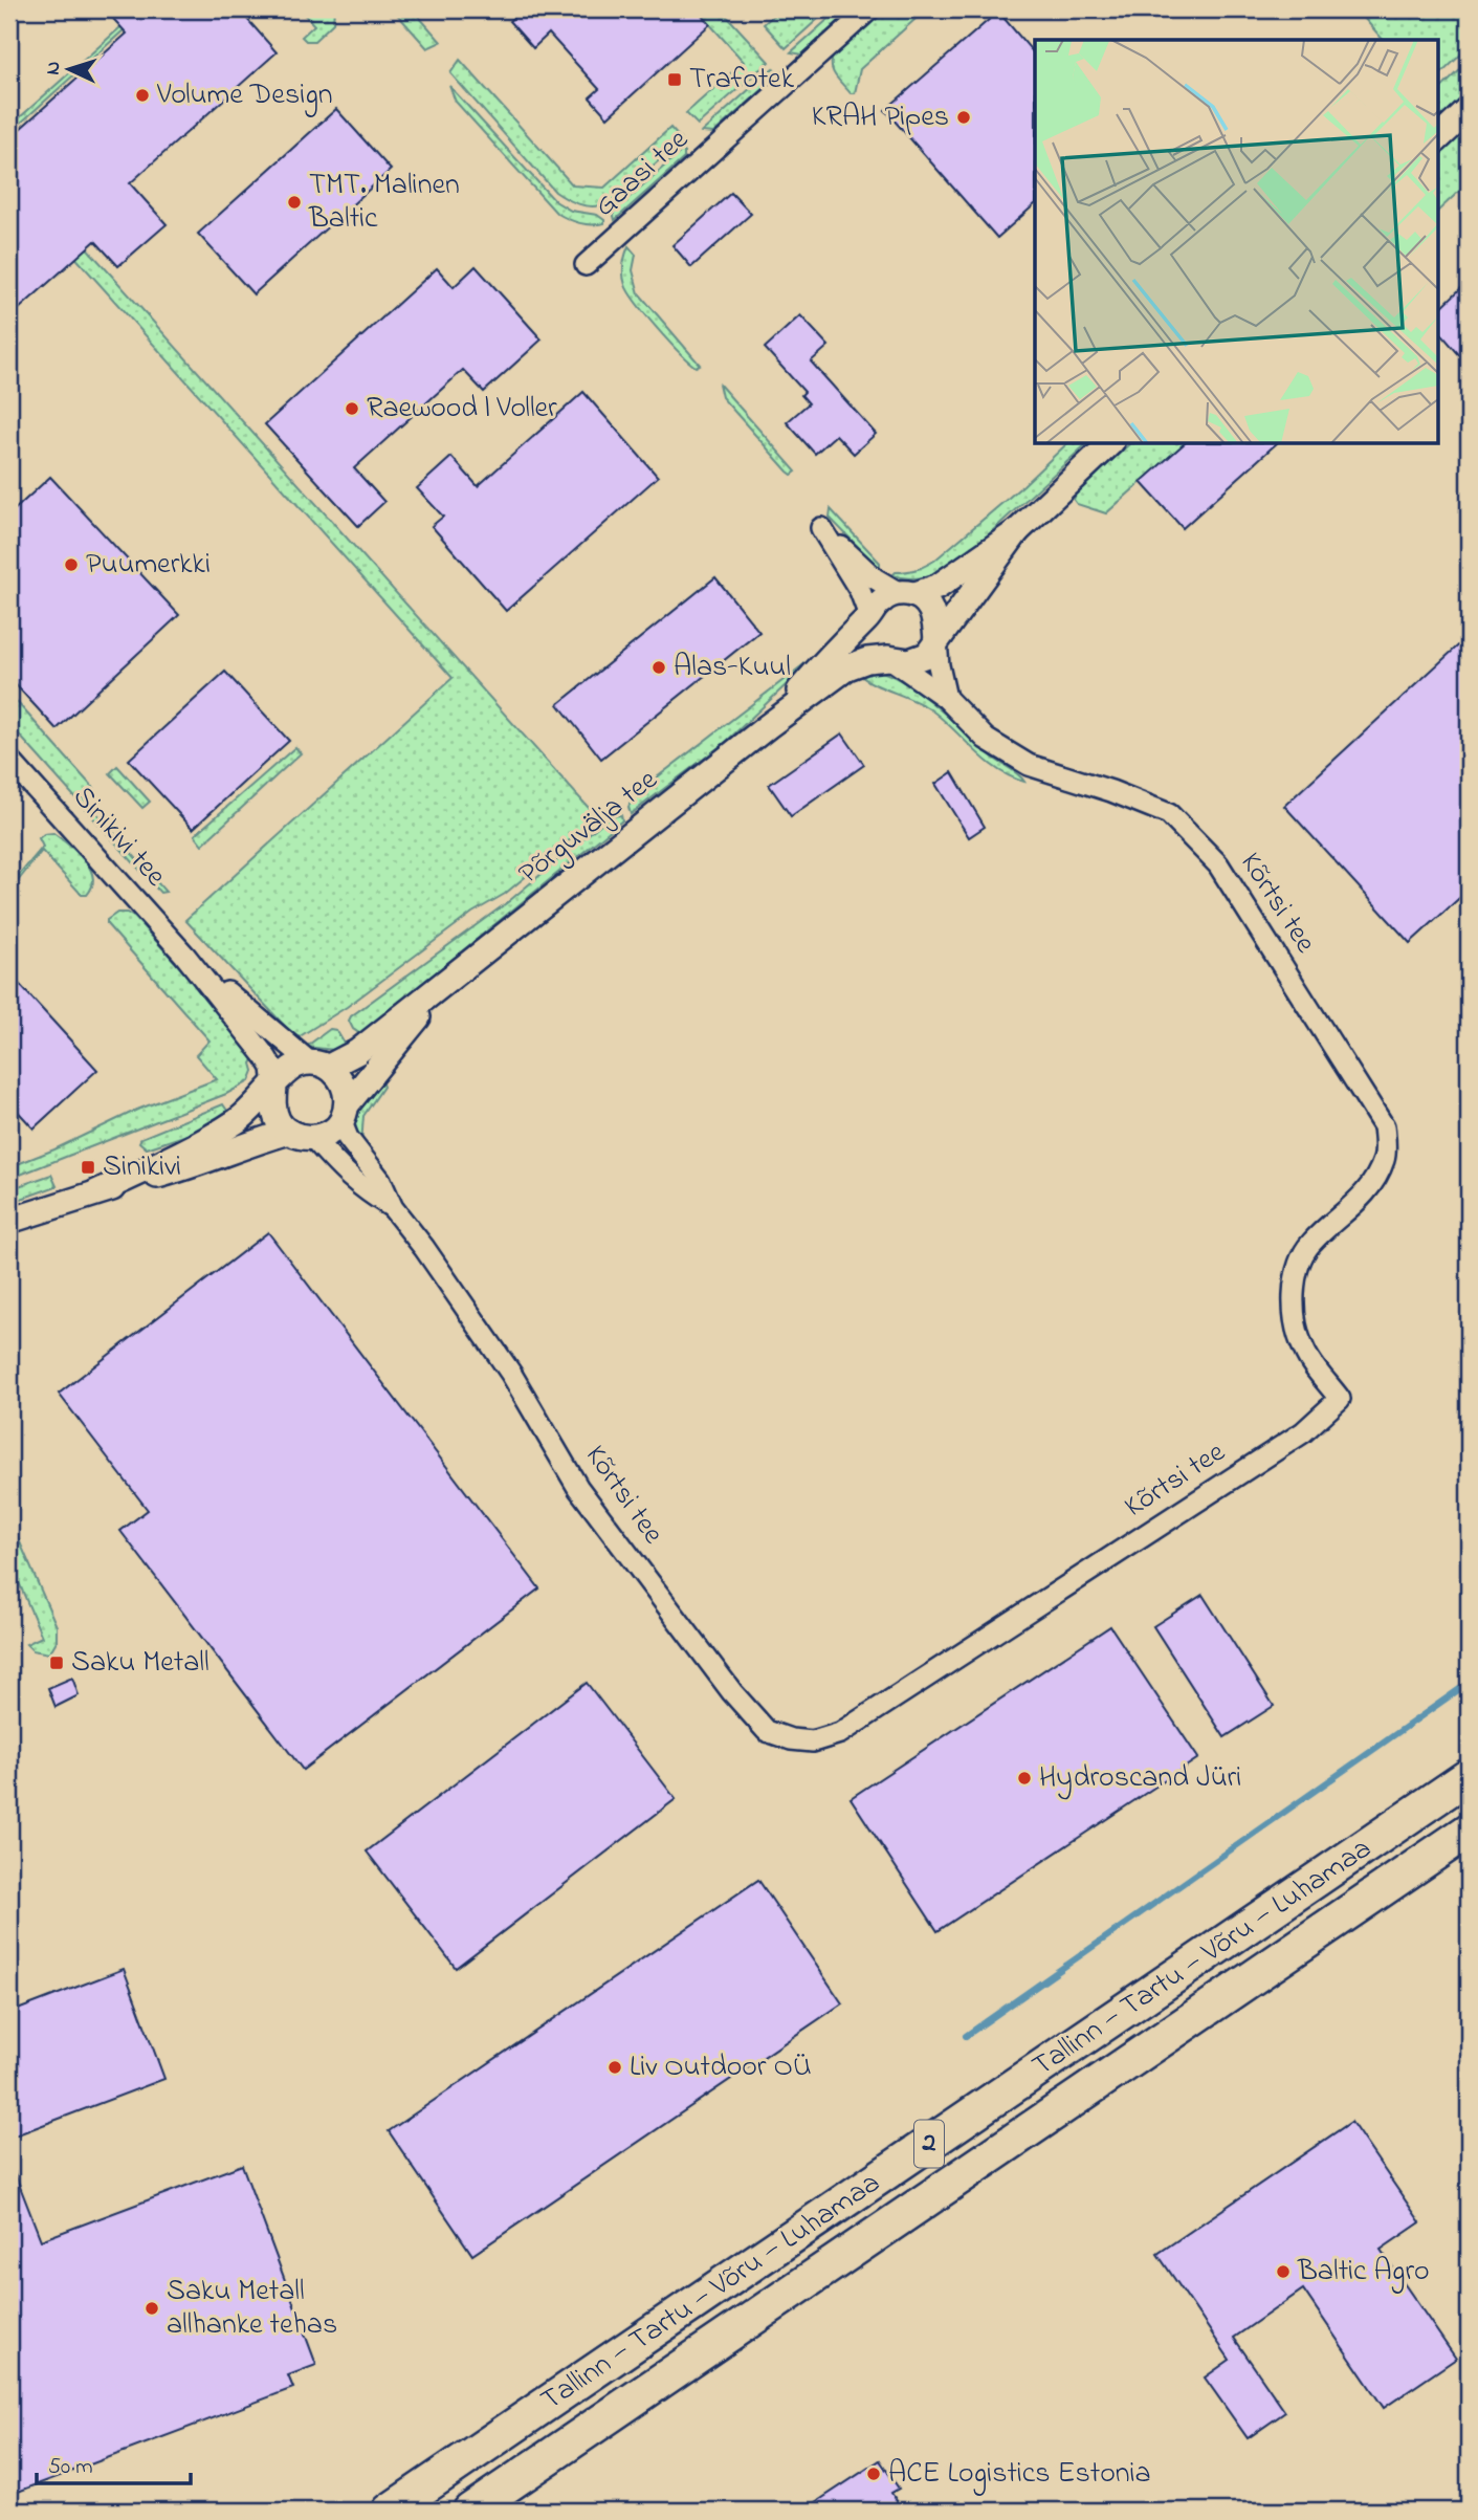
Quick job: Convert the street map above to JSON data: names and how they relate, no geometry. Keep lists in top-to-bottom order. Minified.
{"streets":{"highway":["Tallinn — Tartu — Võru — Luhamaa","2"],"street":["Gaasi tee","Põrguvälja tee","Sinikivi tee","Kõrtsi tee"]},"crossings":[["Põrguvälja tee","Sinikivi tee"],["Põrguvälja tee","Kõrtsi tee"],["Sinikivi tee","Kõrtsi tee"]],"places":{"transit":["Trafotek","Sinikivi","Saku Metall"],"other":["Volume Design","KRAH Pipes","TMT. Malinen Baltic","Raewood | Voller","Puumerkki","Alas-Kuul","Hydroscand Jüri","Liv Outdoor OÜ","Baltic Agro","Saku Metall allhanke tehas","ACE Logistics Estonia"]},"scale_bar":"50 m","north":"left"}
